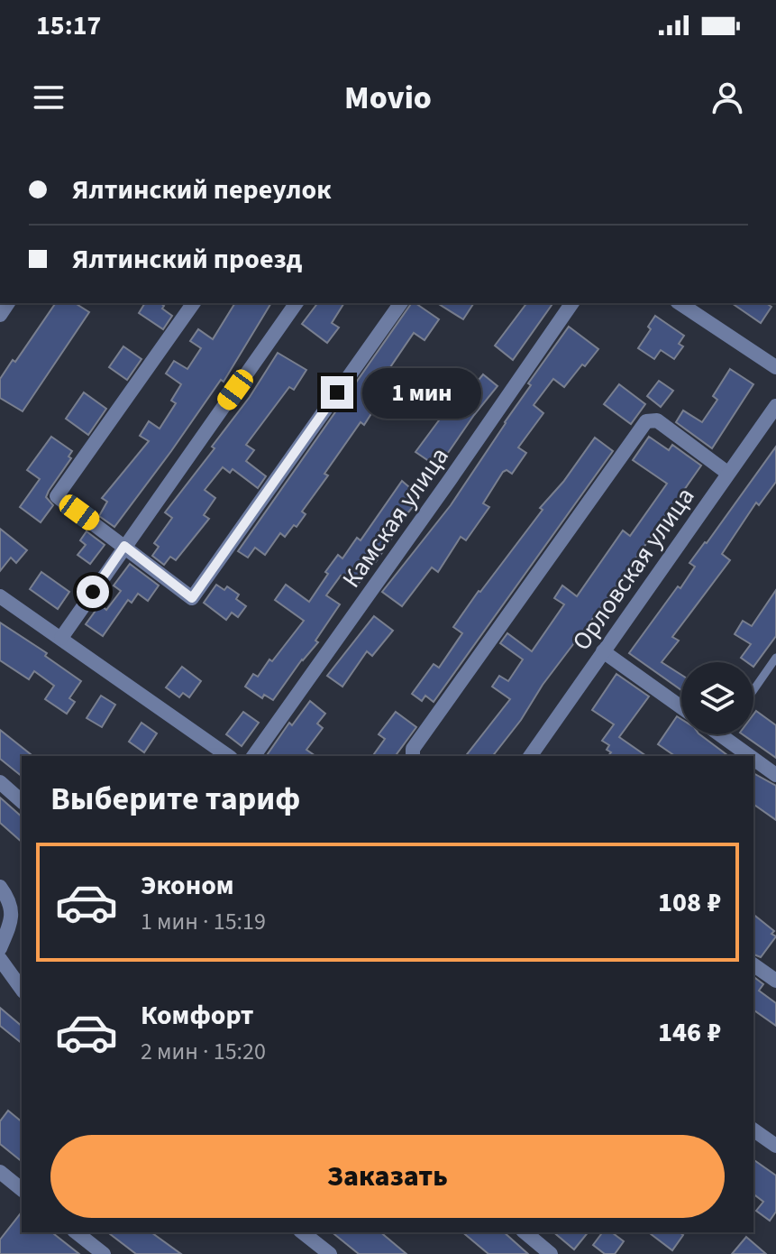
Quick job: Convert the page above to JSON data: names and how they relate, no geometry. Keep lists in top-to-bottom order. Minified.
{"streets":{"street":["Камская улица","Орловская улица"]},"page":{"status":"15:17","header":"Movio","banner":["Ялтинский переулок","Ялтинский проезд"],"bubble":"1 мин","heading":"Выберите тариф","list":[{"name":"Эконом","note":"1 мин · 15:19","value":"108 ₽"},{"name":"Комфорт","note":"2 мин · 15:20","value":"146 ₽"}],"buttons":"Заказать"}}
